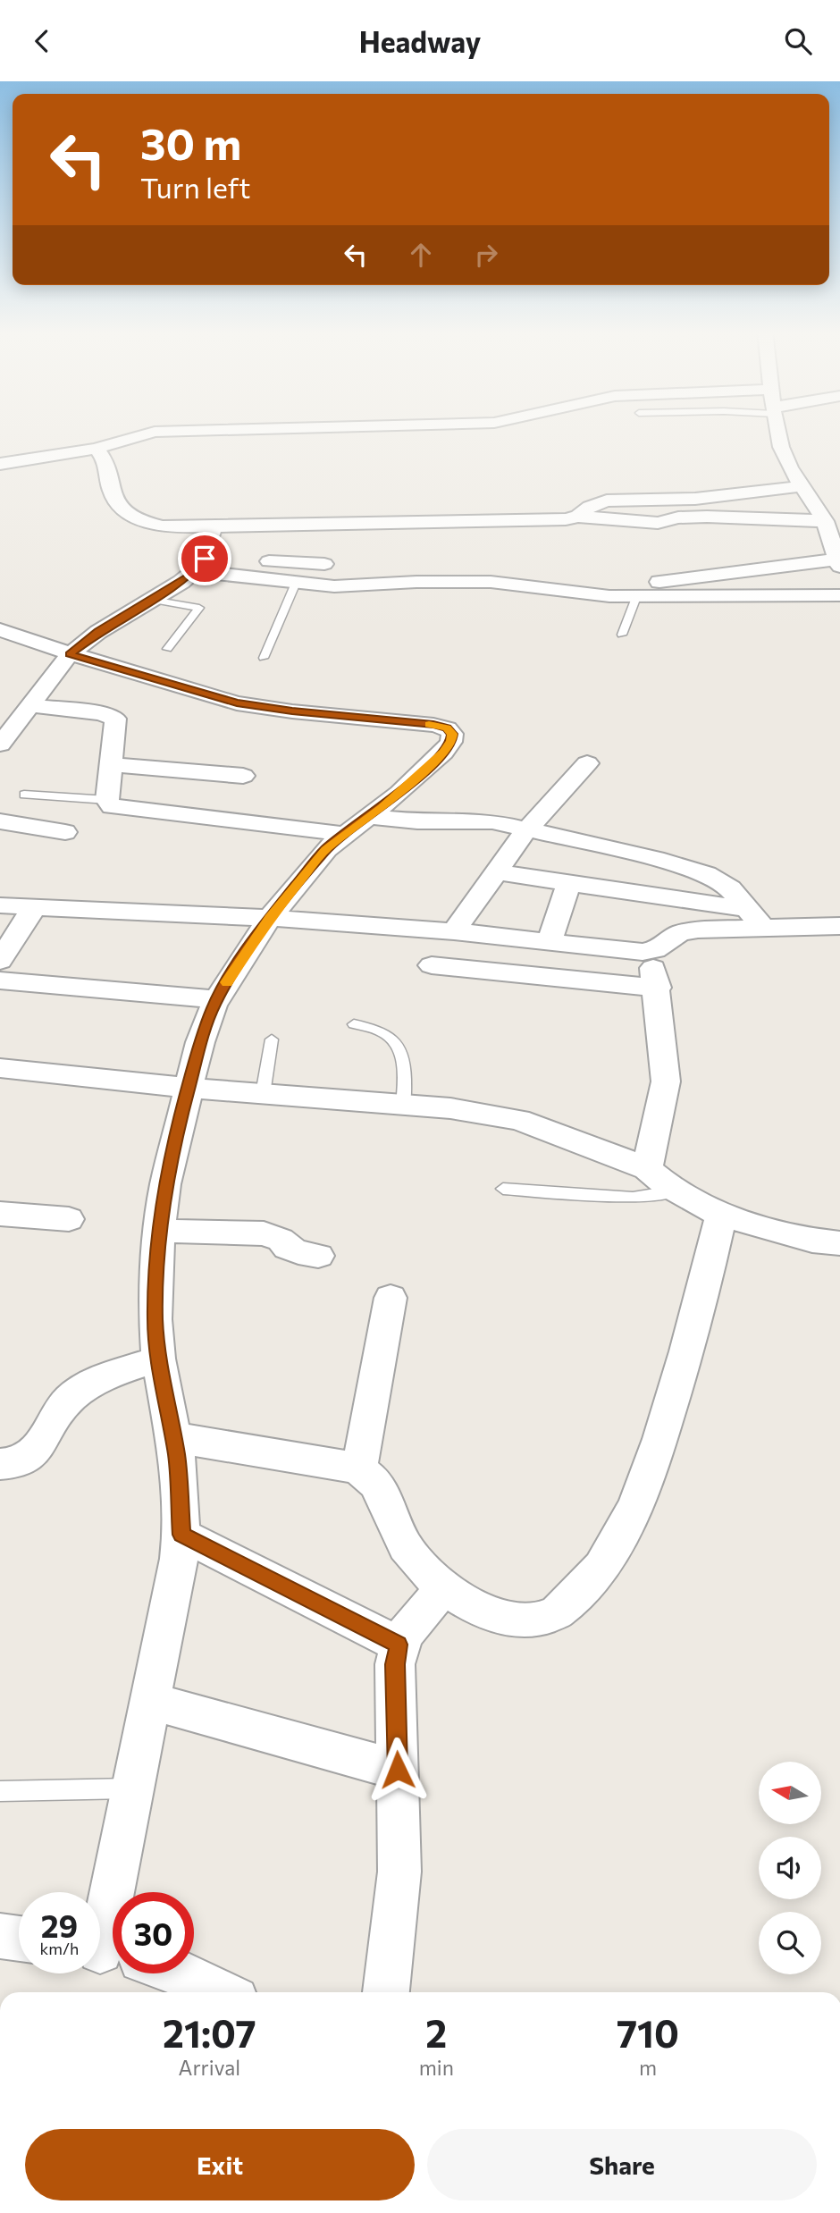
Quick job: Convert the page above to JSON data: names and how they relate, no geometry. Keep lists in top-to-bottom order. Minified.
{"north":"left","page":{"header":"Headway","turn":["30 m","Turn left"],"speed":"29 km/h","limit":"30","eta":["21:07","Arrival","2","min","710","m"],"buttons":["Exit","Share"]}}
